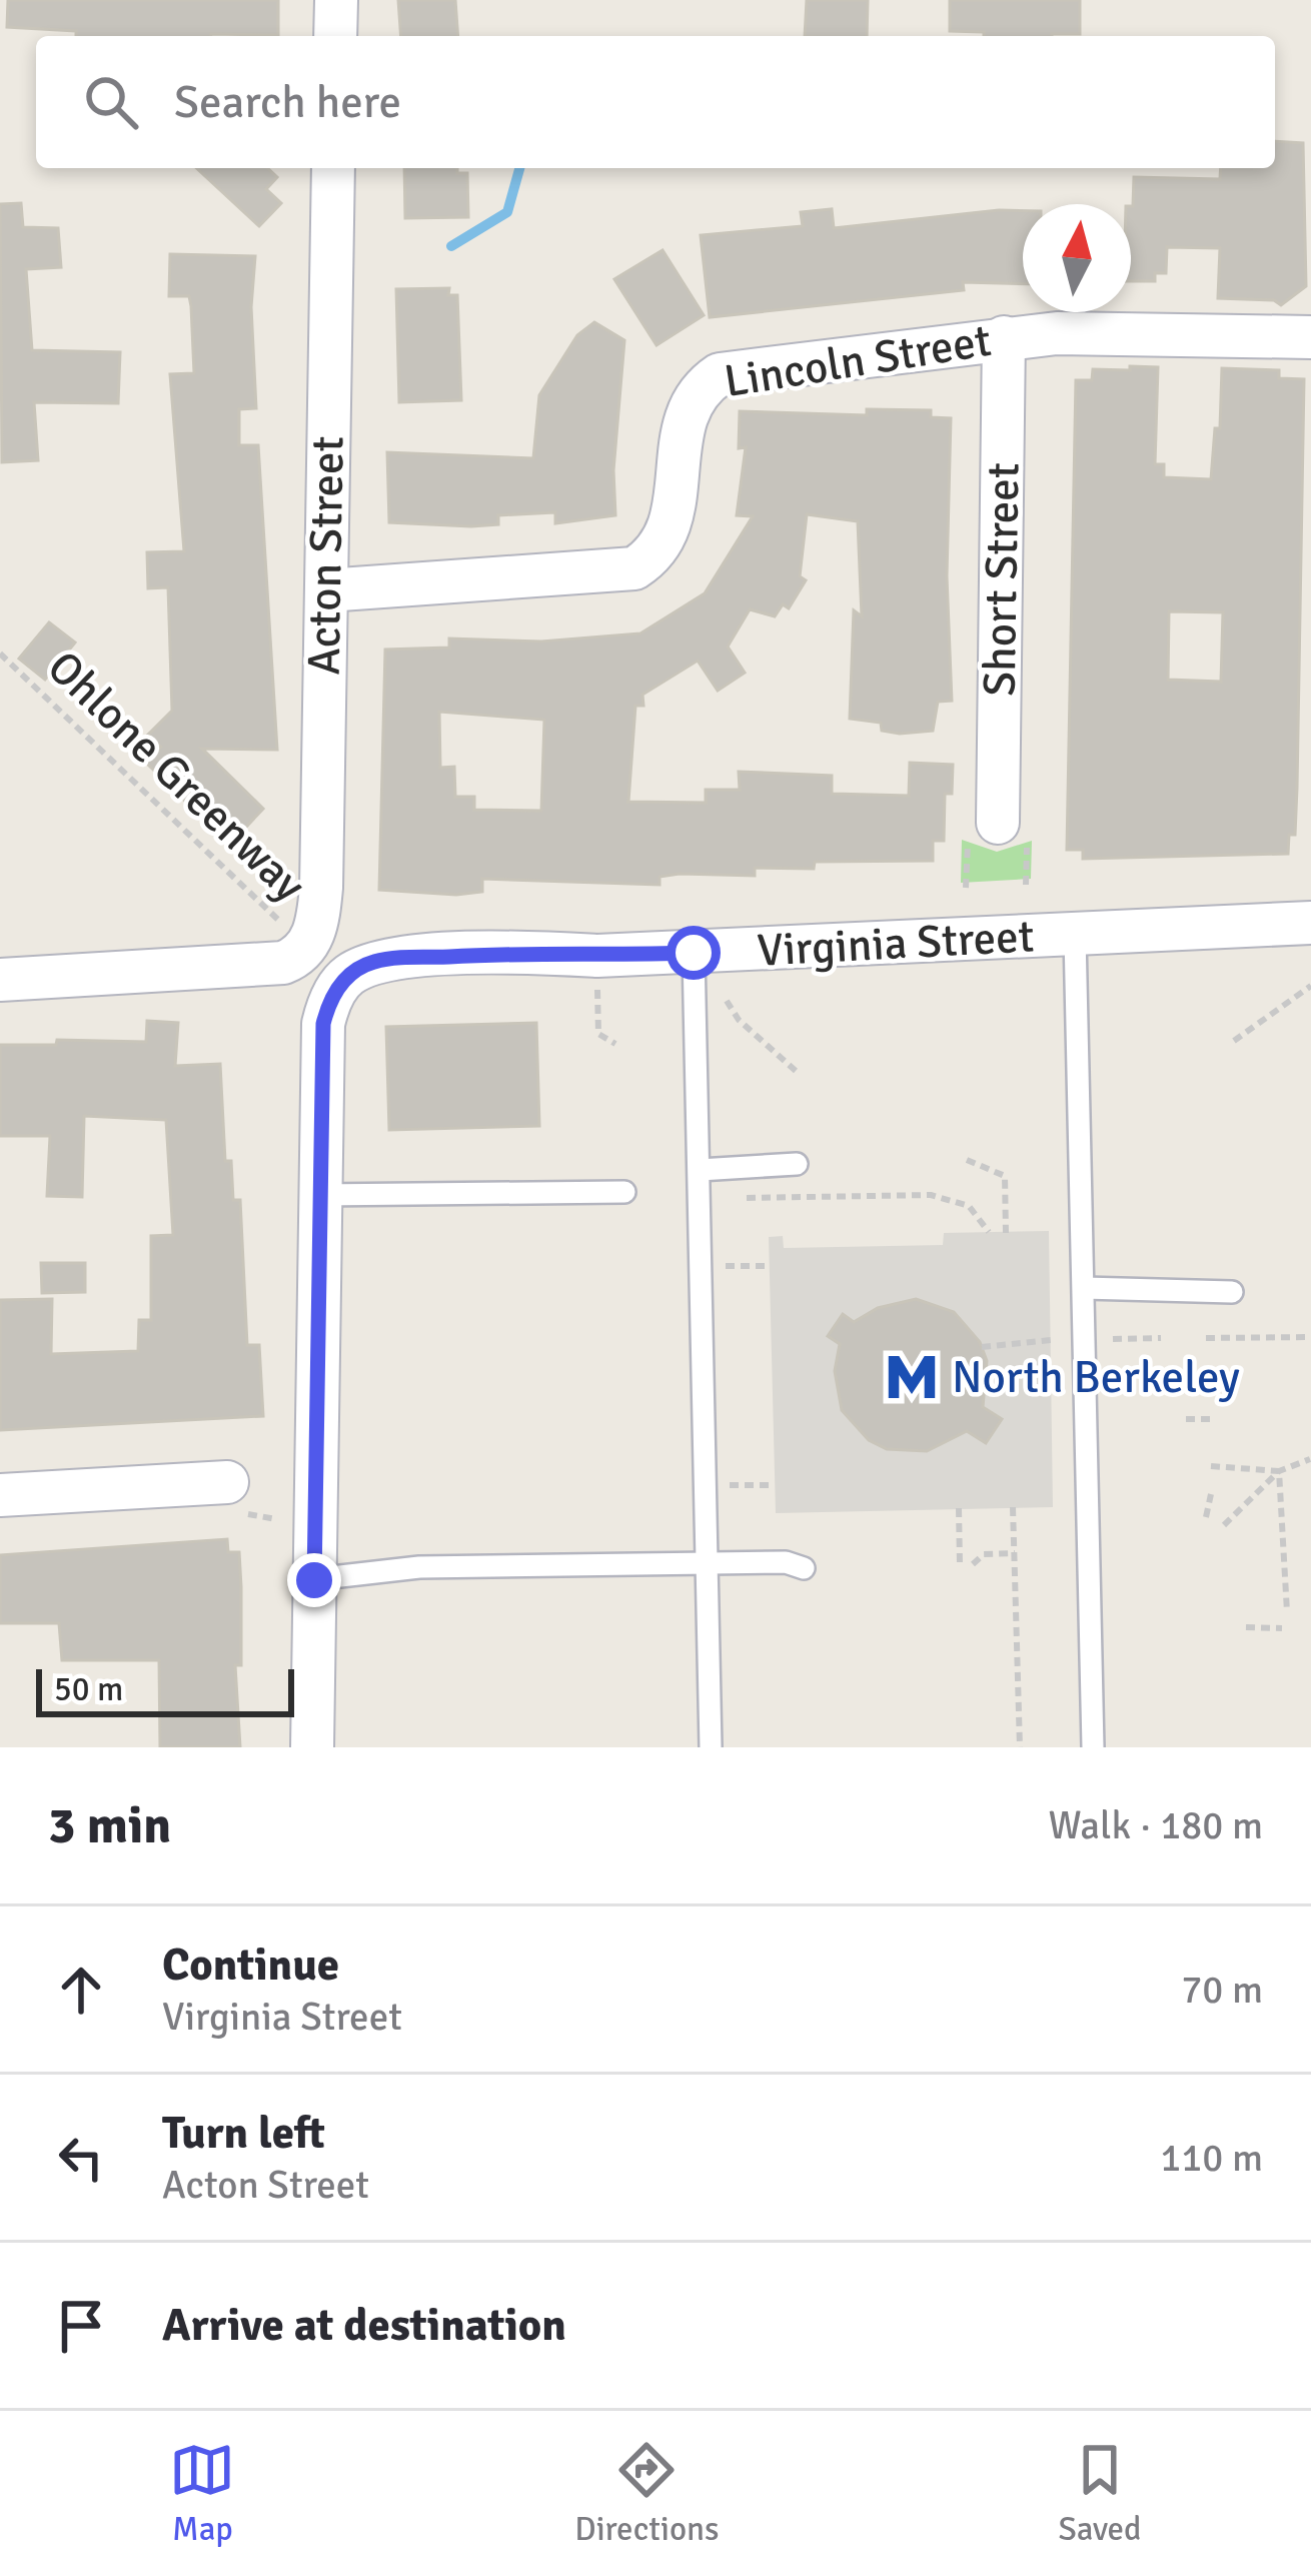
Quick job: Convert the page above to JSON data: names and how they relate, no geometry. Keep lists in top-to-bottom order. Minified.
{"streets":{"street":["Lincoln Street","Acton Street","Short Street","Virginia Street"],"path":["Ohlone Greenway"]},"crossings":[["Lincoln Street","Acton Street"],["Lincoln Street","Short Street"],["Acton Street","Ohlone Greenway"]],"places":{"metro station":["North Berkeley"]},"scale_bar":"50 m","north":"top","page":{"search":"Search here","scale":"50 m","heading":["3 min","Walk · 180 m"],"list":[["Continue","Virginia Street","70 m"],["Turn left","Acton Street","110 m"],"Arrive at destination"],"nav":["Map","Directions","Saved"]}}
